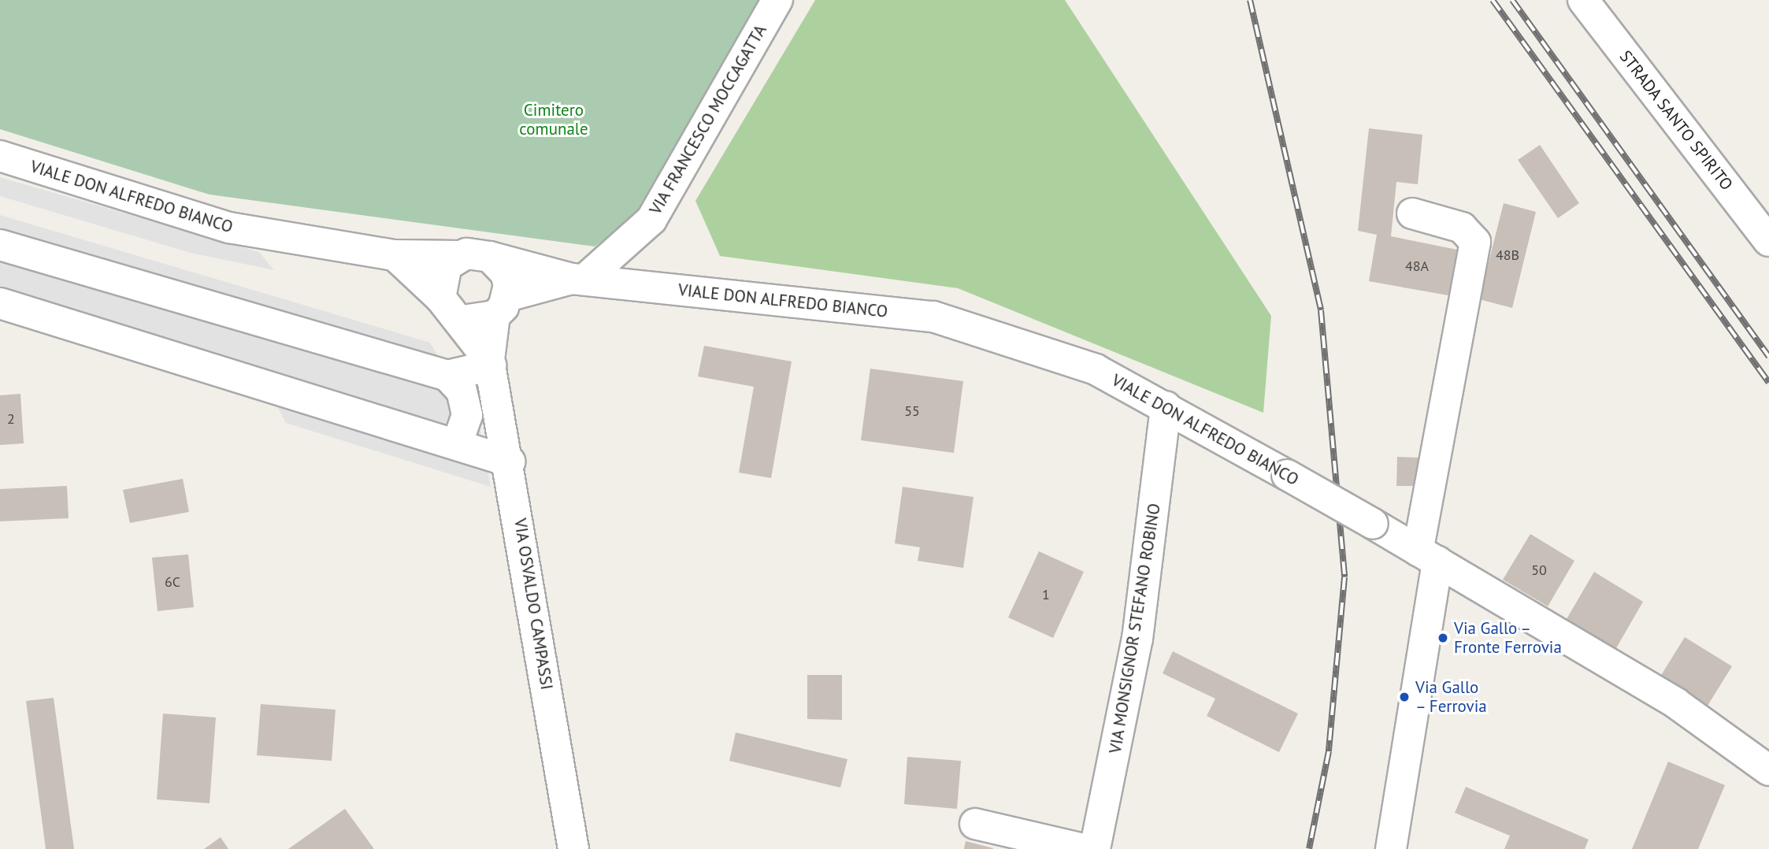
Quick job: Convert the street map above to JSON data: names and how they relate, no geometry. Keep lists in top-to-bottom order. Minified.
{"streets":{"street":["VIA FRANCESCO MOCCAGATTA","STRADA SANTO SPIRITO","VIALE DON ALFREDO BIANCO","VIA OSVALDO CAMPASSI","VIA MONSIGNOR STEFANO ROBINO"]},"crossings":[["VIA FRANCESCO MOCCAGATTA","VIALE DON ALFREDO BIANCO"],["VIALE DON ALFREDO BIANCO","VIA OSVALDO CAMPASSI"],["VIALE DON ALFREDO BIANCO","VIA MONSIGNOR STEFANO ROBINO"]],"parks":["Cimitero comunale"],"places":["Via Gallo – Fronte Ferrovia","Via Gallo – Ferrovia"],"house_numbers":["48B","48A","55","2","50","6C","1"]}
